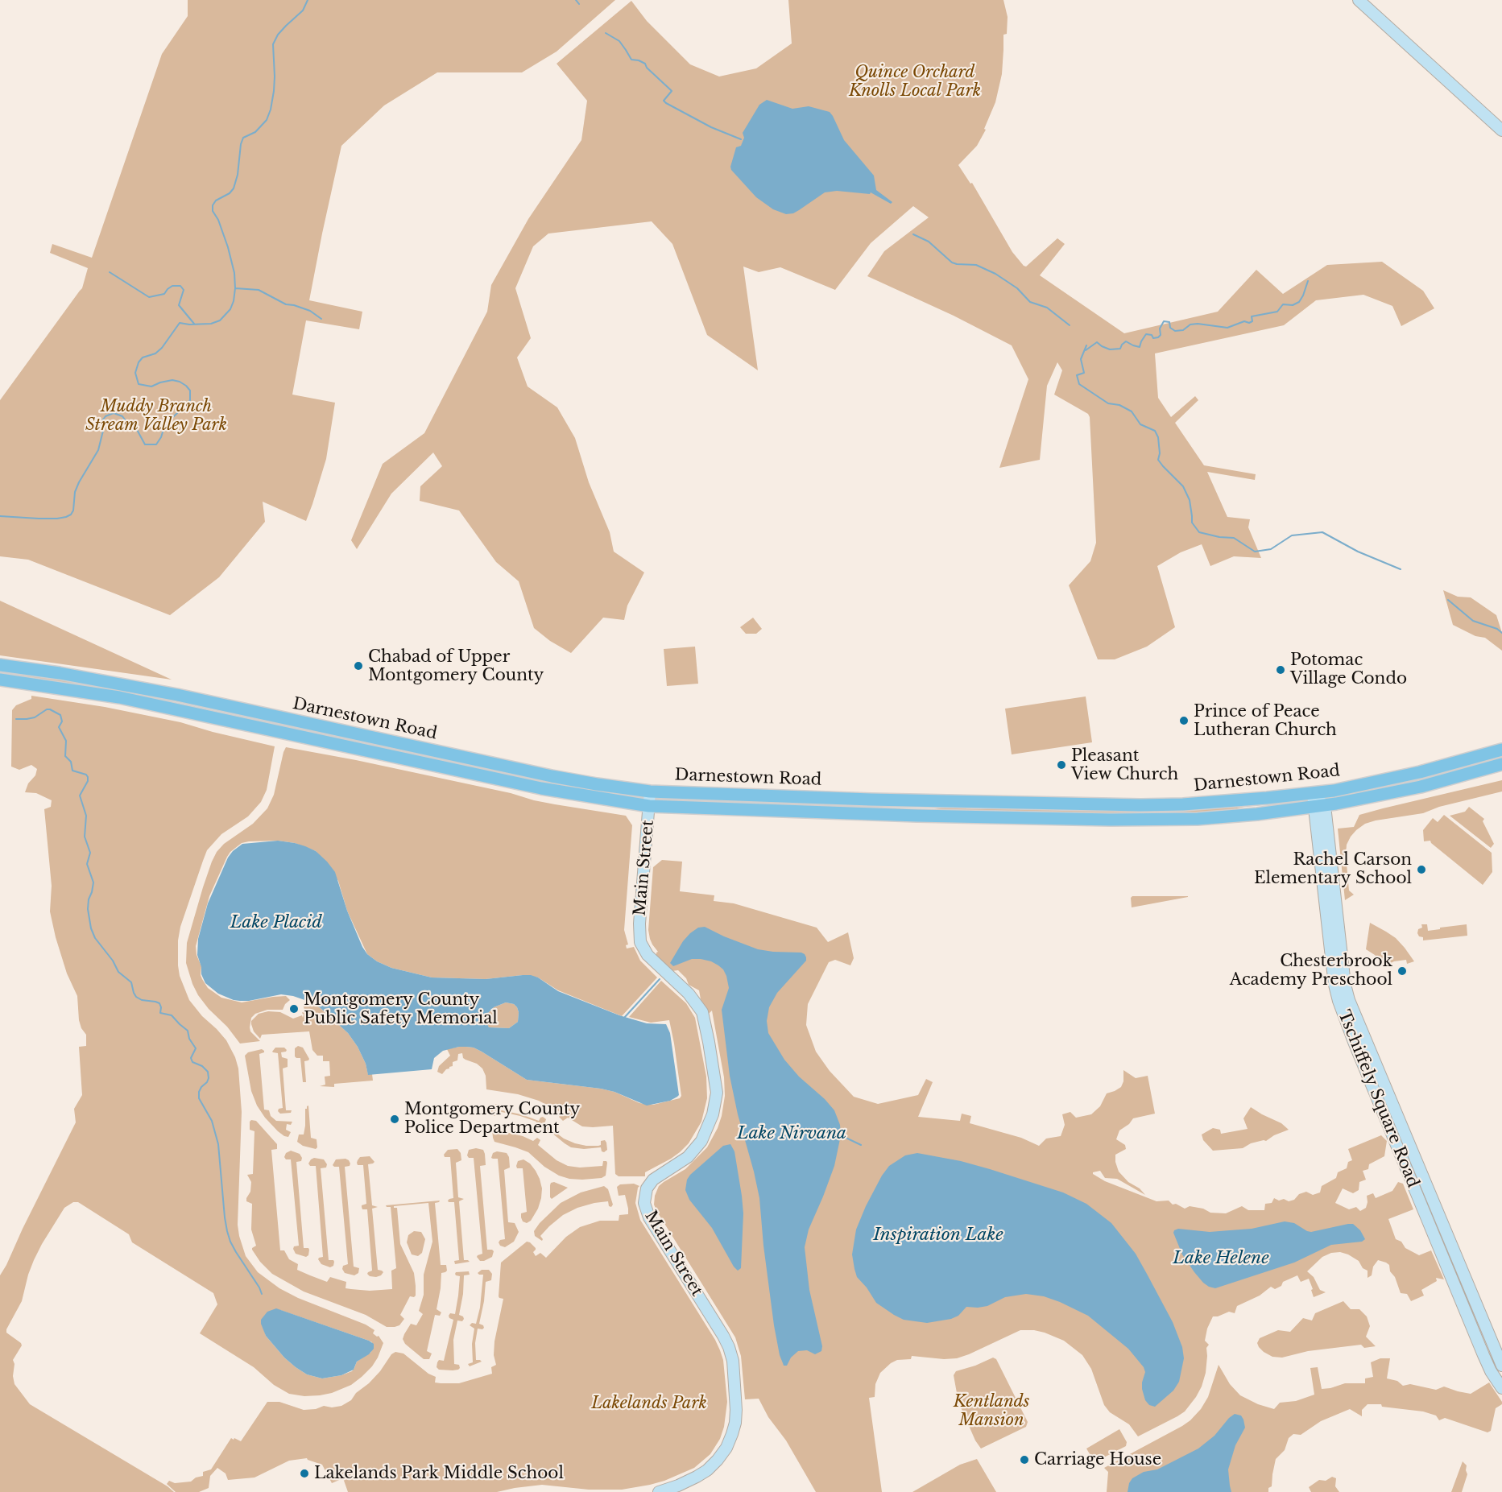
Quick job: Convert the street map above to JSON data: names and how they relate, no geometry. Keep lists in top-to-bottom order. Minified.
{"streets":{"main road":["Darnestown Road"],"street":["Main Street","Tschiffely Square Road"]},"crossings":[["Darnestown Road","Main Street"],["Darnestown Road","Tschiffely Square Road"]],"water":["Lake Placid","Lake Nirvana","Inspiration Lake","Lake Helene"],"parks":["Quince Orchard Knolls Local Park","Muddy Branch Stream Valley Park","Kentlands Mansion","Lakelands Park"],"places":["Chabad of Upper Montgomery County","Potomac Village Condo","Prince of Peace Lutheran Church","Pleasant View Church","Rachel Carson Elementary School","Chesterbrook Academy Preschool","Montgomery County Public Safety Memorial","Montgomery County Police Department","Carriage House","Lakelands Park Middle School"]}
